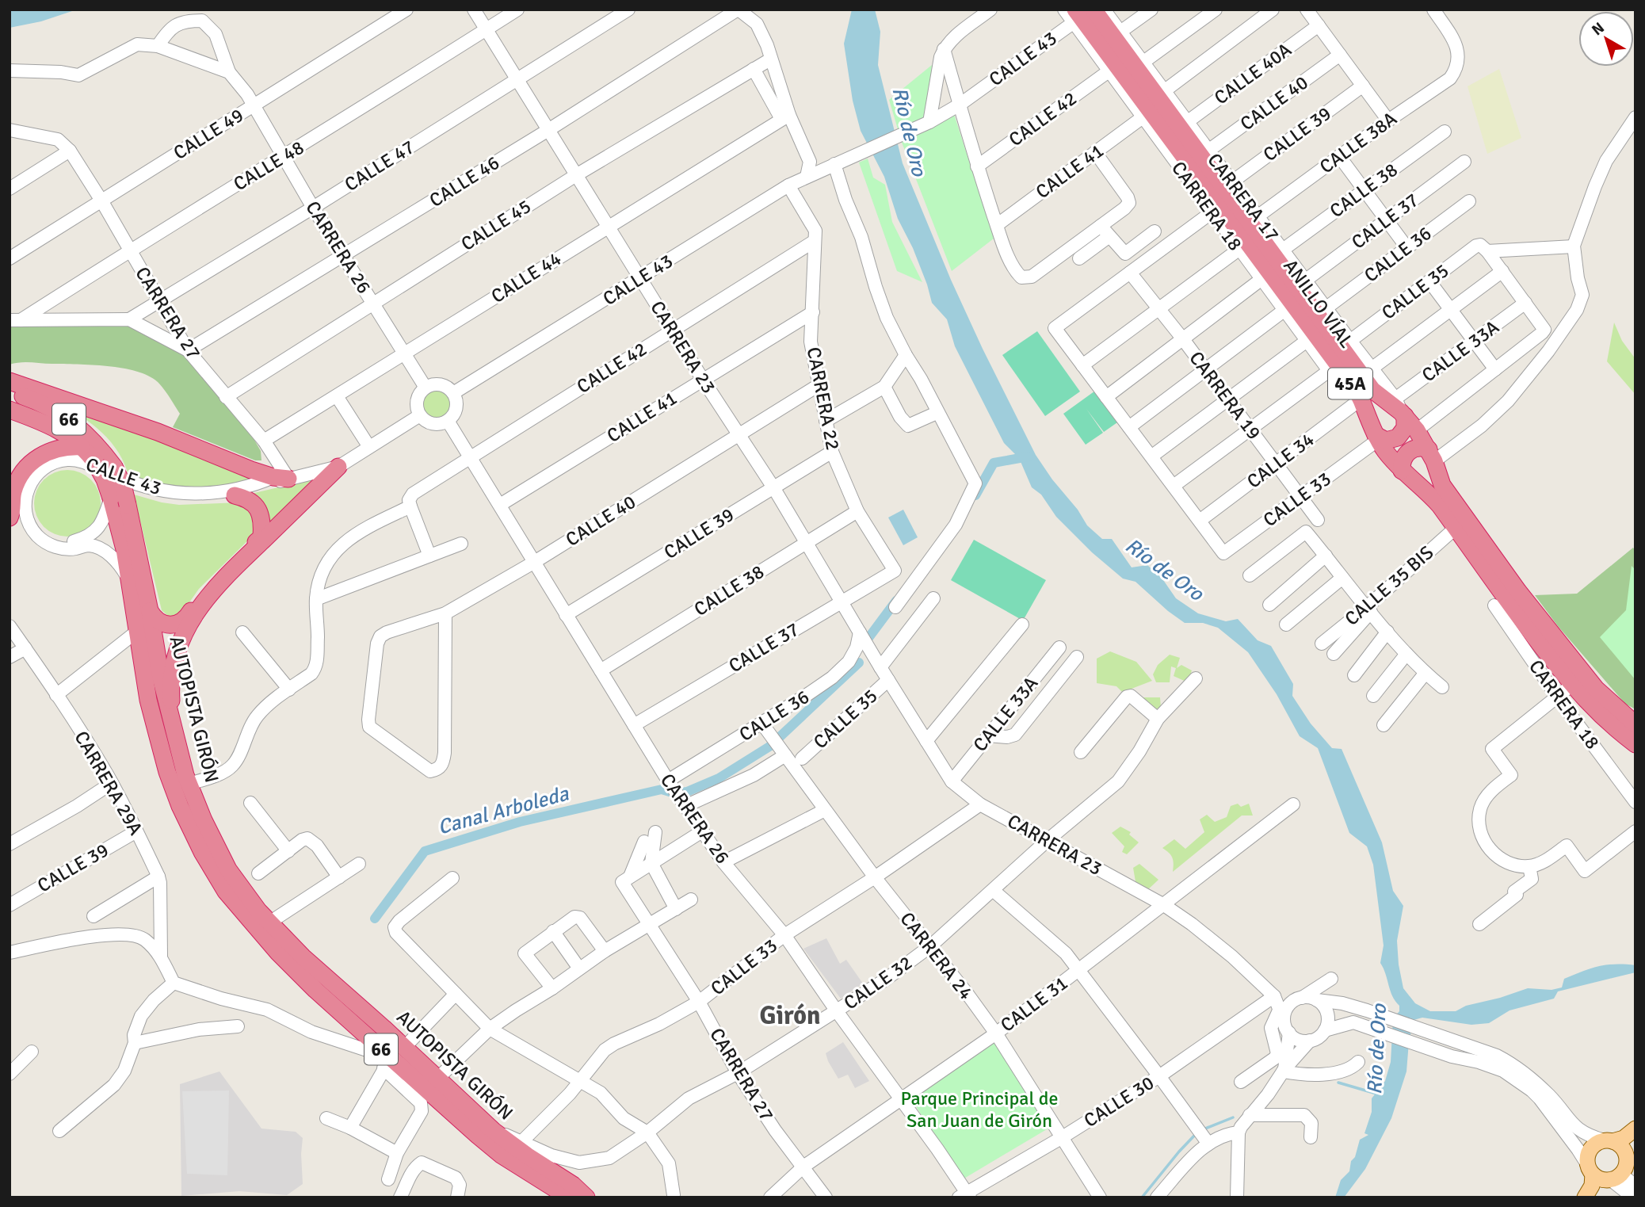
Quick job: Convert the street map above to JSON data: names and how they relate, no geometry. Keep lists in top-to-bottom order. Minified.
{"streets":{"highway":["ANILLO VÍAL","45A","66","AUTOPISTA GIRÓN"],"street":["CALLE 43","CALLE 40A","CALLE 40","CALLE 42","CALLE 49","CALLE 39","CALLE 38A","CALLE 48","CALLE 47","CALLE 41","CALLE 46","CALLE 38","CARRERA 17","CARRERA 18","CALLE 37","CALLE 45","CARRERA 26","CALLE 36","CALLE 44","CALLE 35","CARRERA 27","CARRERA 23","CALLE 33A","CARRERA 19","CARRERA 22","CALLE 34","CALLE 33","CALLE 35 BIS","CARRERA 29A","CARRERA 24","CALLE 32","CALLE 31","CALLE 30"]},"crossings":[["CALLE 43","CARRERA 18"],["CALLE 43","CARRERA 26"],["CALLE 43","ANILLO VÍAL"],["CALLE 43","CARRERA 27"],["CALLE 43","CARRERA 23"],["CALLE 43","CARRERA 22"],["CALLE 43","AUTOPISTA GIRÓN"],["CALLE 40A","CARRERA 17"],["CALLE 40","CARRERA 17"],["CALLE 40","CARRERA 26"],["CALLE 40","CARRERA 23"],["CALLE 40","CARRERA 22"],["CALLE 42","CARRERA 18"],["CALLE 42","CARRERA 26"],["CALLE 42","CARRERA 23"],["CALLE 42","CARRERA 22"],["CALLE 49","CARRERA 26"],["CALLE 49","CARRERA 27"],["CALLE 39","CARRERA 17"],["CALLE 39","CARRERA 26"],["CALLE 39","CARRERA 23"],["CALLE 39","CARRERA 22"],["CALLE 39","CARRERA 29A"],["CALLE 38A","CARRERA 17"],["CALLE 48","CARRERA 26"],["CALLE 48","CARRERA 27"],["CALLE 48","CARRERA 23"],["CALLE 47","CARRERA 26"],["CALLE 47","CARRERA 27"],["CALLE 47","CARRERA 23"],["CALLE 41","CARRERA 18"],["CALLE 41","CARRERA 26"],["CALLE 41","CARRERA 23"],["CALLE 41","CARRERA 22"],["CALLE 46","CARRERA 26"],["CALLE 46","CARRERA 27"],["CALLE 46","CARRERA 23"],["CALLE 38","CARRERA 17"],["CALLE 38","CARRERA 26"],["CALLE 38","CARRERA 23"],["CALLE 38","CARRERA 22"],["CARRERA 17","CALLE 37"],["CARRERA 17","CALLE 36"],["CARRERA 17","CALLE 35"],["CARRERA 17","ANILLO VÍAL"],["CARRERA 17","CALLE 33A"],["CARRERA 18","ANILLO VÍAL"],["CARRERA 18","CALLE 34"],["CALLE 37","CARRERA 26"],["CALLE 37","CARRERA 23"],["CALLE 37","CARRERA 22"],["CALLE 45","CARRERA 26"],["CALLE 45","CARRERA 27"],["CALLE 45","CARRERA 23"],["CARRERA 26","CALLE 36"],["CARRERA 26","CALLE 44"],["CARRERA 26","CALLE 33"],["CARRERA 26","CALLE 32"],["CARRERA 26","CALLE 31"],["CARRERA 26","CALLE 30"],["CALLE 36","CARRERA 23"],["CALLE 36","CARRERA 24"],["CALLE 44","CARRERA 27"],["CALLE 44","CARRERA 23"],["CALLE 35","CARRERA 23"],["ANILLO VÍAL","CALLE 33A"],["ANILLO VÍAL","CALLE 34"],["ANILLO VÍAL","CALLE 33"],["ANILLO VÍAL","CALLE 35 BIS"],["CARRERA 27","CALLE 33"],["CARRERA 27","CALLE 32"],["CARRERA 27","CALLE 31"],["CARRERA 23","CALLE 33A"],["CARRERA 23","CALLE 33"],["CARRERA 23","CALLE 32"],["CARRERA 23","CALLE 31"],["CARRERA 23","CALLE 30"],["CARRERA 19","CALLE 34"],["CARRERA 19","CALLE 33"],["CALLE 34","CALLE 33"],["CALLE 33","CARRERA 24"],["CALLE 33","CALLE 32"],["AUTOPISTA GIRÓN","CALLE 32"],["CARRERA 24","CALLE 32"],["CARRERA 24","CALLE 31"],["CARRERA 24","CALLE 30"]],"districts":["Girón"],"water":["Río de Oro","Canal Arboleda"],"parks":["Parque Principal de San Juan de Girón"],"north":"top left"}
